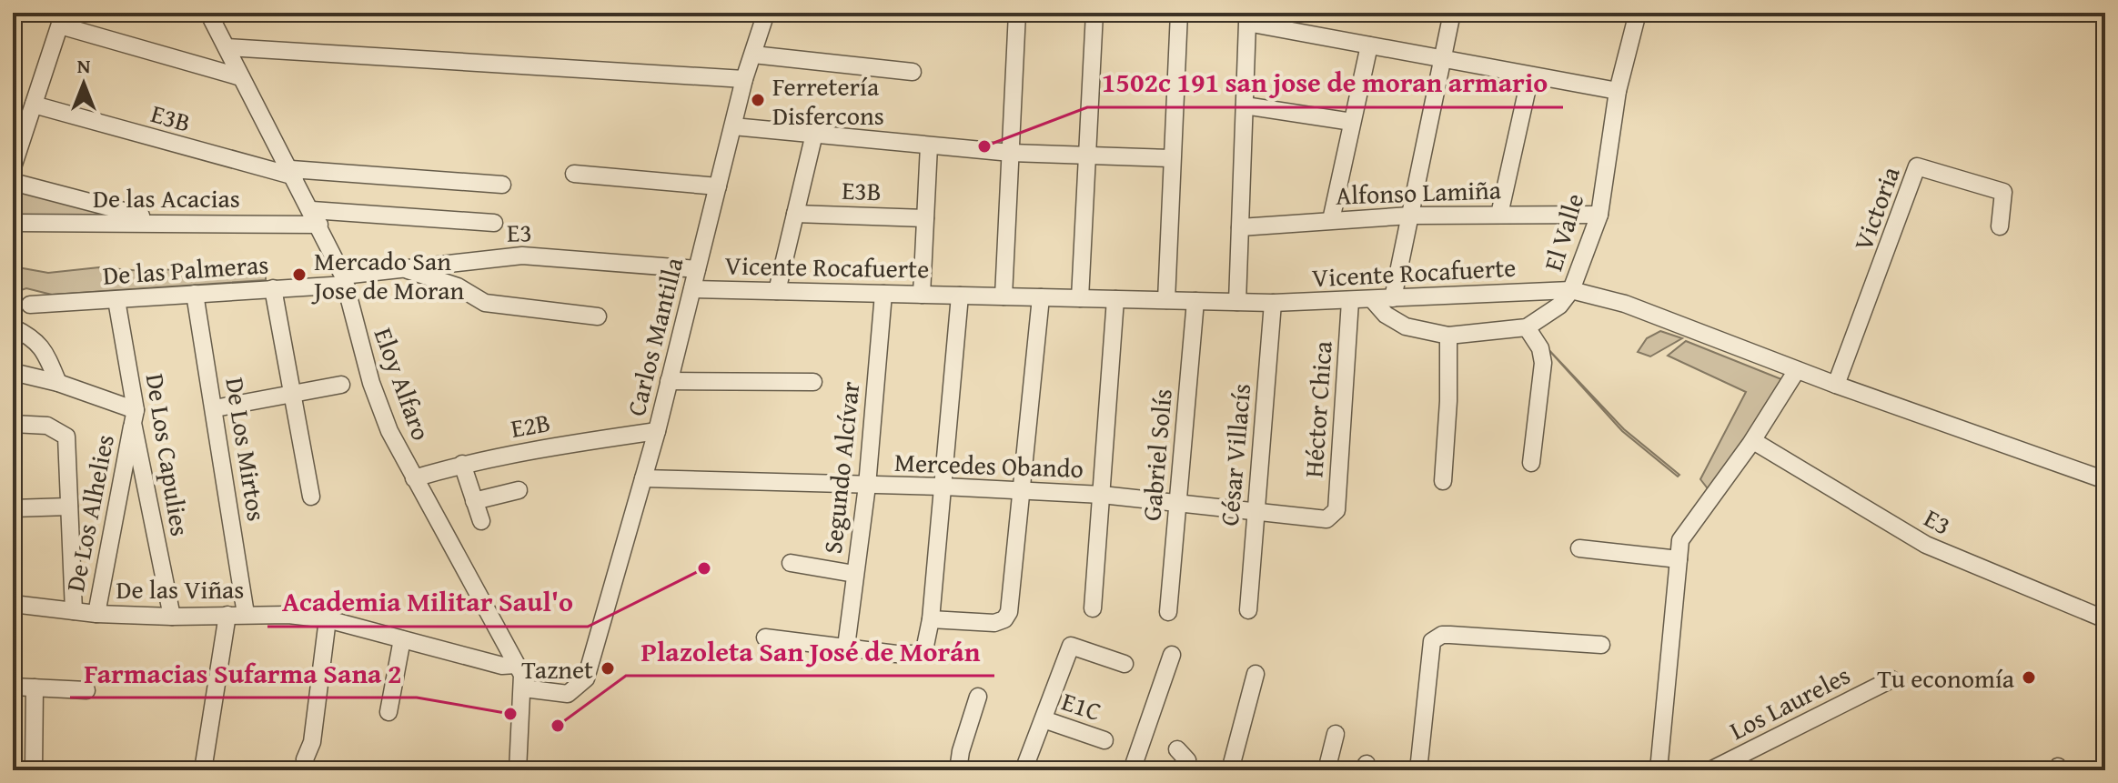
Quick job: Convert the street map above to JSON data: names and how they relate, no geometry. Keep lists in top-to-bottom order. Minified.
{"streets":{"street":["E3B","Alfonso Lamiña","De las Acacias","Victoria","E3","El Valle","Vicente Rocafuerte","De las Palmeras","Carlos Mantilla","Eloy Alfaro","Héctor Chica","E2B","De Los Mirtos","De Los Capulies","Gabriel Solís","César Villacís","Mercedes Obando","Segundo Alcívar","De Los Alhelies","De las Viñas","Los Laureles","E1C"]},"crossings":[["E3B","Eloy Alfaro"],["Alfonso Lamiña","El Valle"],["De las Acacias","Eloy Alfaro"],["Victoria","Vicente Rocafuerte"],["E3","De las Palmeras"],["E3","Carlos Mantilla"],["E3","Eloy Alfaro"],["El Valle","Vicente Rocafuerte"],["Vicente Rocafuerte","Carlos Mantilla"],["Vicente Rocafuerte","Héctor Chica"],["Vicente Rocafuerte","Gabriel Solís"],["Vicente Rocafuerte","César Villacís"],["Vicente Rocafuerte","Segundo Alcívar"],["De las Palmeras","Eloy Alfaro"],["De las Palmeras","De Los Mirtos"],["De las Palmeras","De Los Capulies"],["Carlos Mantilla","Eloy Alfaro"],["Carlos Mantilla","E2B"],["Carlos Mantilla","Mercedes Obando"],["Eloy Alfaro","E2B"],["Eloy Alfaro","De las Viñas"],["Héctor Chica","Mercedes Obando"],["De Los Mirtos","De las Viñas"],["De Los Capulies","De Los Alhelies"],["De Los Capulies","De las Viñas"],["Gabriel Solís","Mercedes Obando"],["César Villacís","Mercedes Obando"],["Mercedes Obando","Segundo Alcívar"],["De Los Alhelies","De las Viñas"]],"places":["Ferretería Disfercons","1502c 191 san jose de moran armario","Mercado San Jose de Moran","Academia Militar Saul'o","Taznet","Tu economía","Farmacias Sufarma Sana 2","Plazoleta San José de Morán"],"north":"top"}
